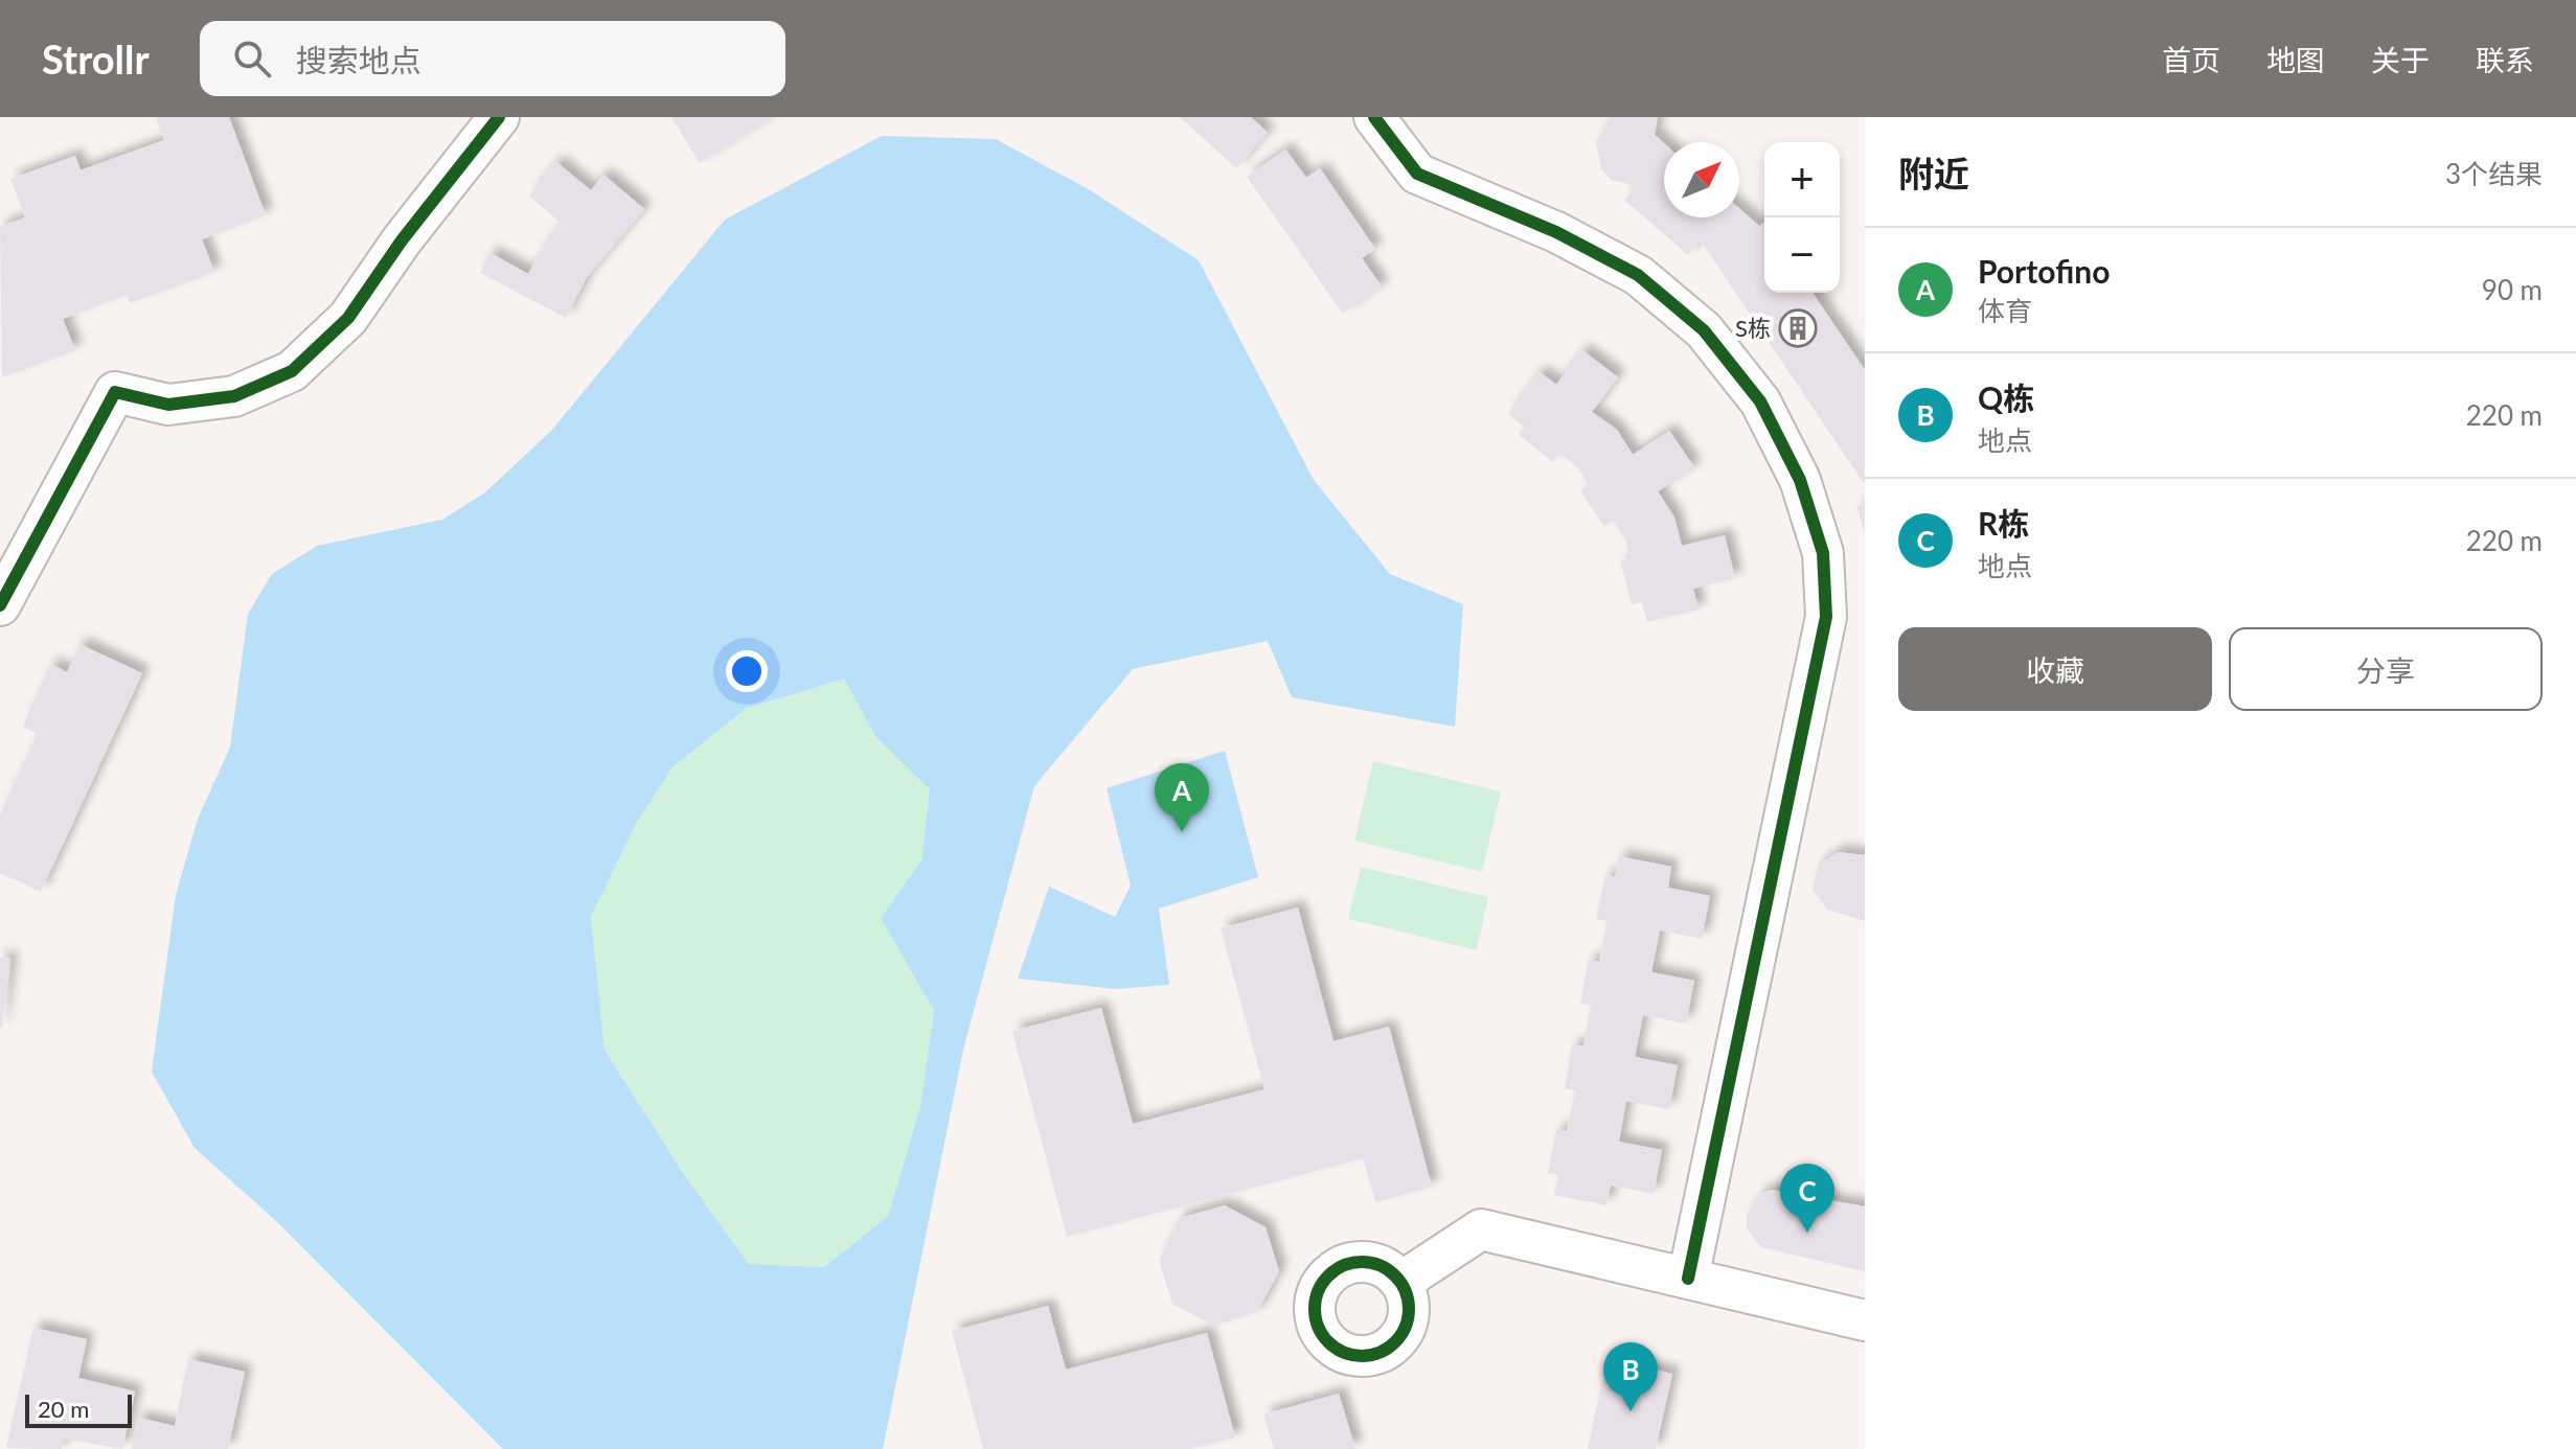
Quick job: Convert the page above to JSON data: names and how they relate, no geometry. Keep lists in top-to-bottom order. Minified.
{"places":{"building":["S栋"]},"scale_bar":"20 m","north":"top right","page":{"header":"Strollr","search":"搜索地点","nav":["首页","地图","关于","联系"],"heading":["附近","3个结果"],"map_buttons":["+","−"],"list":[{"mark":"A","name":"Portofino","note":"体育","value":"90 m"},{"mark":"B","name":"Q栋","note":"地点","value":"220 m"},{"mark":"C","name":"R栋","note":"地点","value":"220 m"}],"buttons":["收藏","分享"],"pins":["A","C","B"],"scale":"20 m"}}
